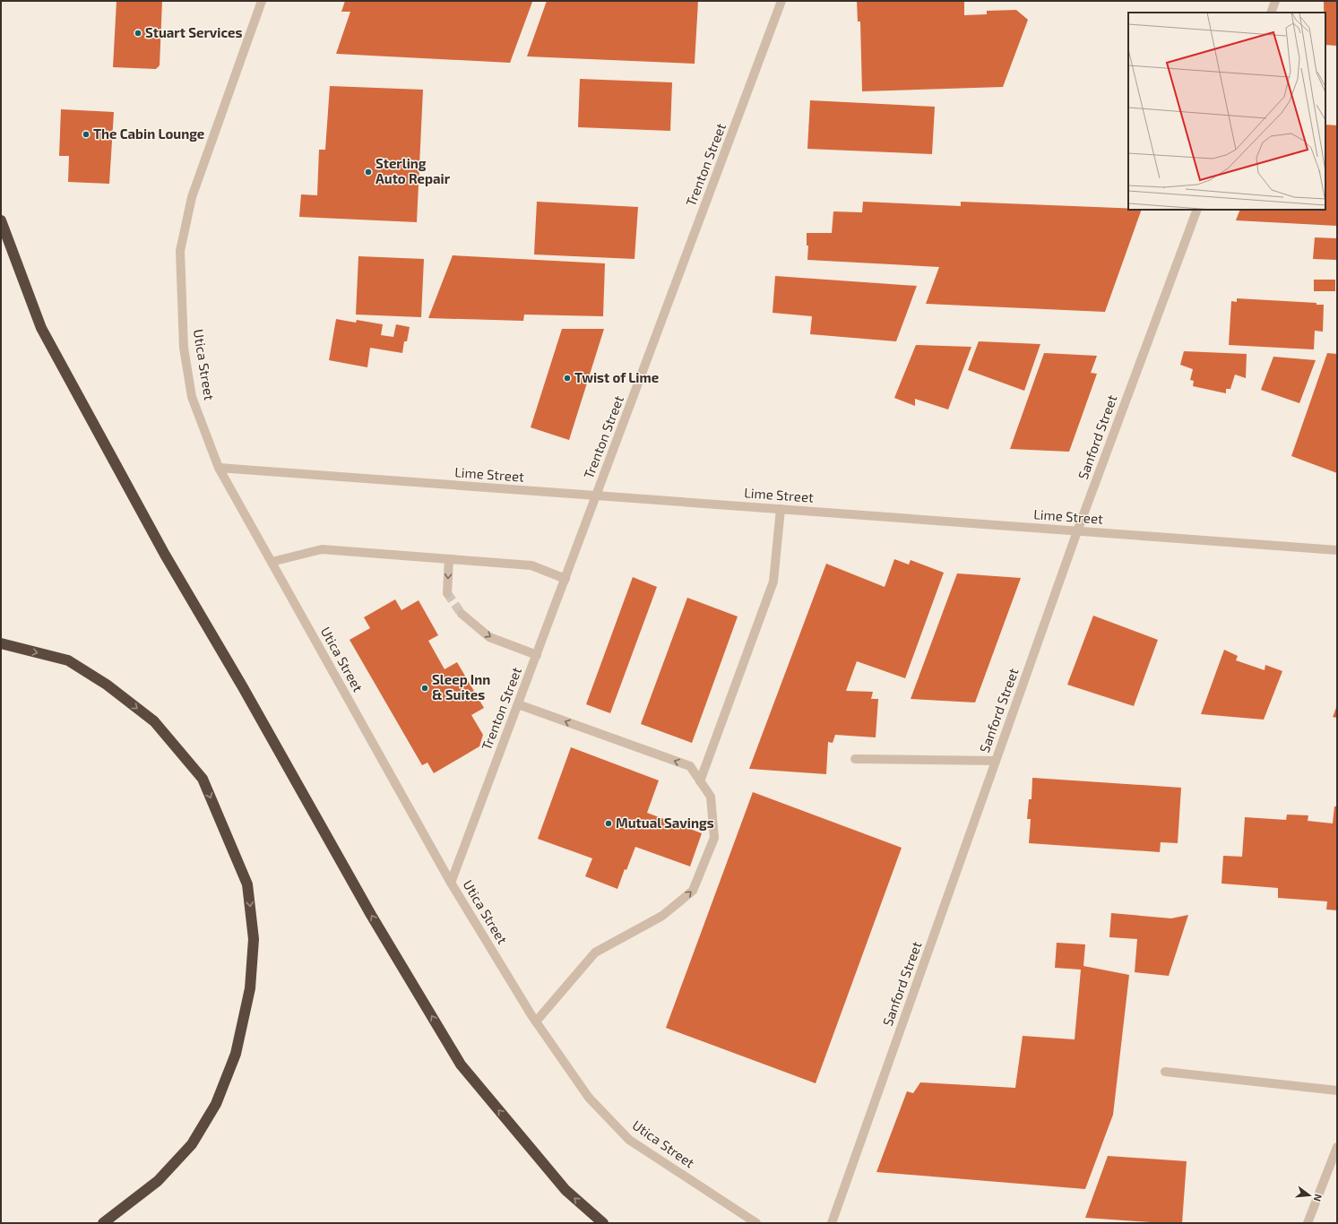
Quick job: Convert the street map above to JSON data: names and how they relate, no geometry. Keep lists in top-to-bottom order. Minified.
{"streets":{"street":["Trenton Street","Utica Street","Sanford Street","Lime Street"]},"crossings":[["Trenton Street","Utica Street"],["Trenton Street","Lime Street"],["Utica Street","Lime Street"],["Sanford Street","Lime Street"]],"places":["Stuart Services","The Cabin Lounge","Sterling Auto Repair","Twist of Lime","Sleep Inn & Suites","Mutual Savings"],"north":"right"}
